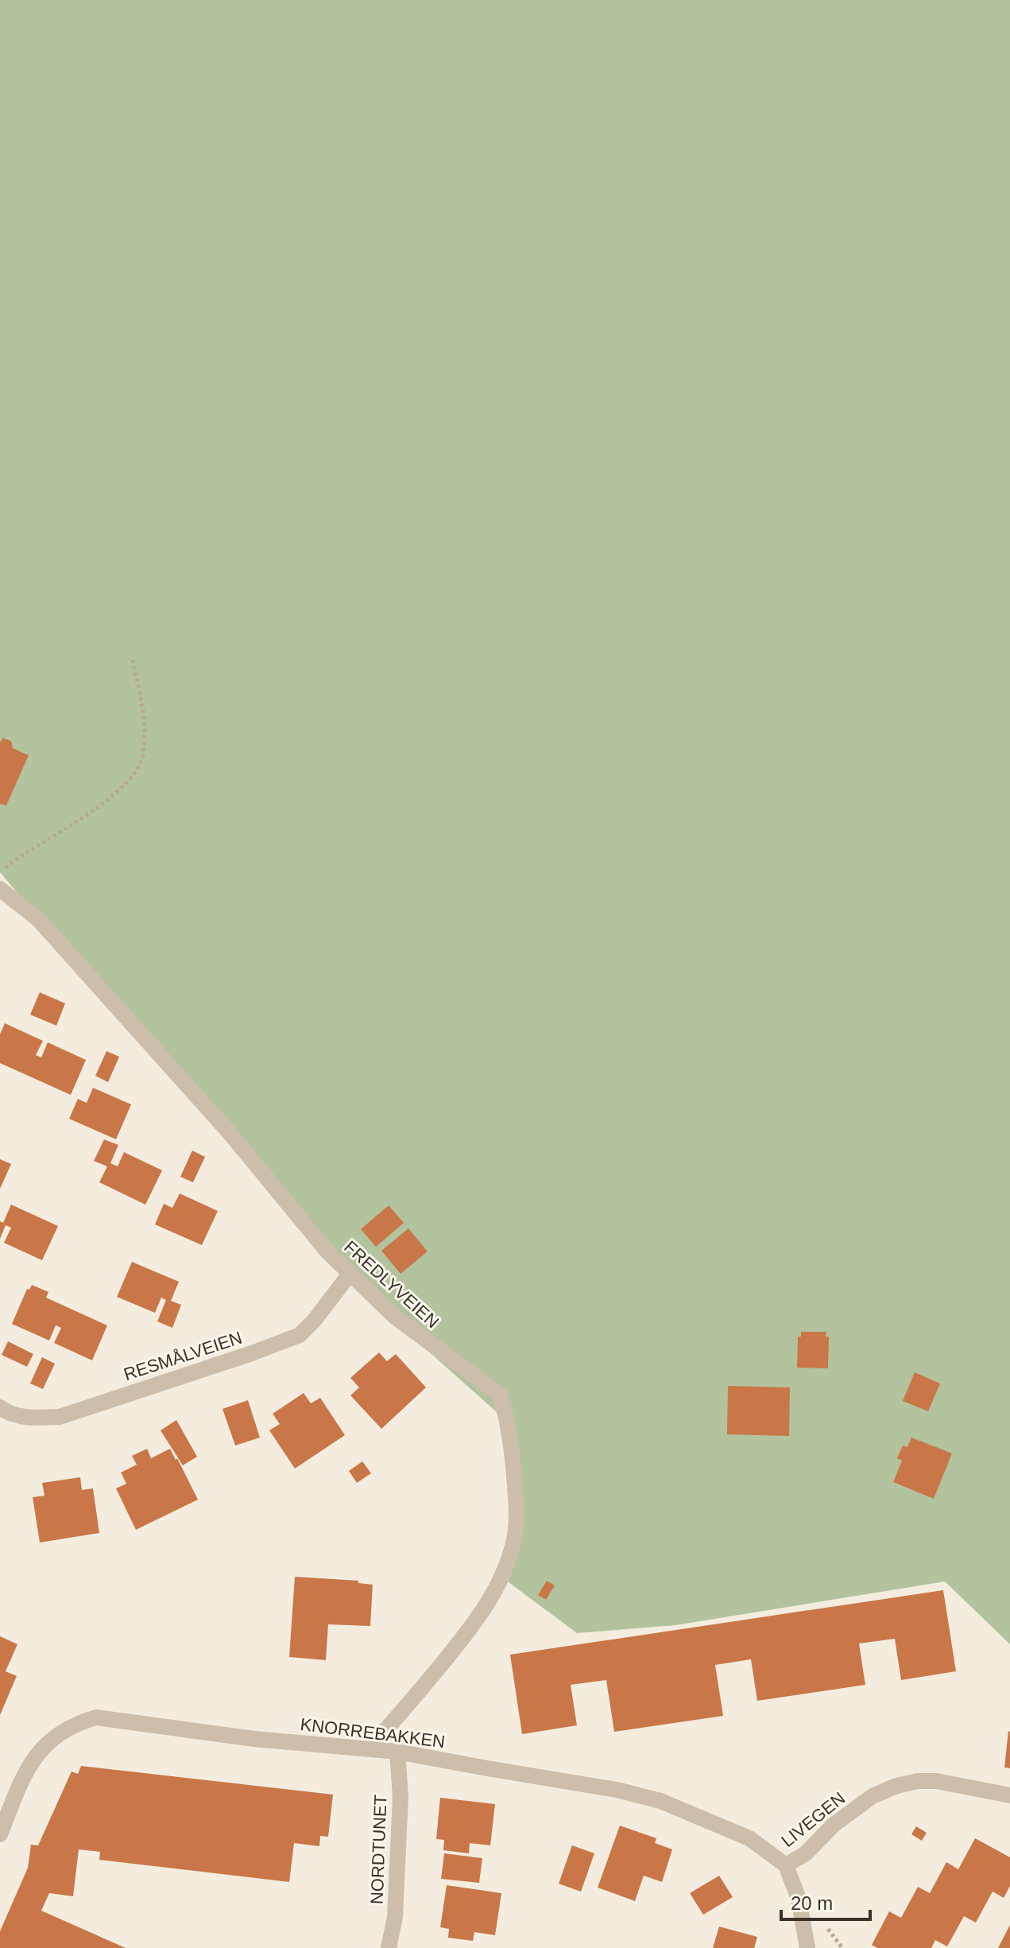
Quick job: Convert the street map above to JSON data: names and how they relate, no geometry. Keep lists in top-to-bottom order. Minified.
{"streets":{"street":["FREDLYVEIEN","RESMÅLVEIEN","KNORREBAKKEN","LIVEGEN","NORDTUNET"]},"crossings":[["FREDLYVEIEN","RESMÅLVEIEN"],["FREDLYVEIEN","KNORREBAKKEN"],["KNORREBAKKEN","LIVEGEN"],["KNORREBAKKEN","NORDTUNET"]],"scale_bar":"20 m"}
